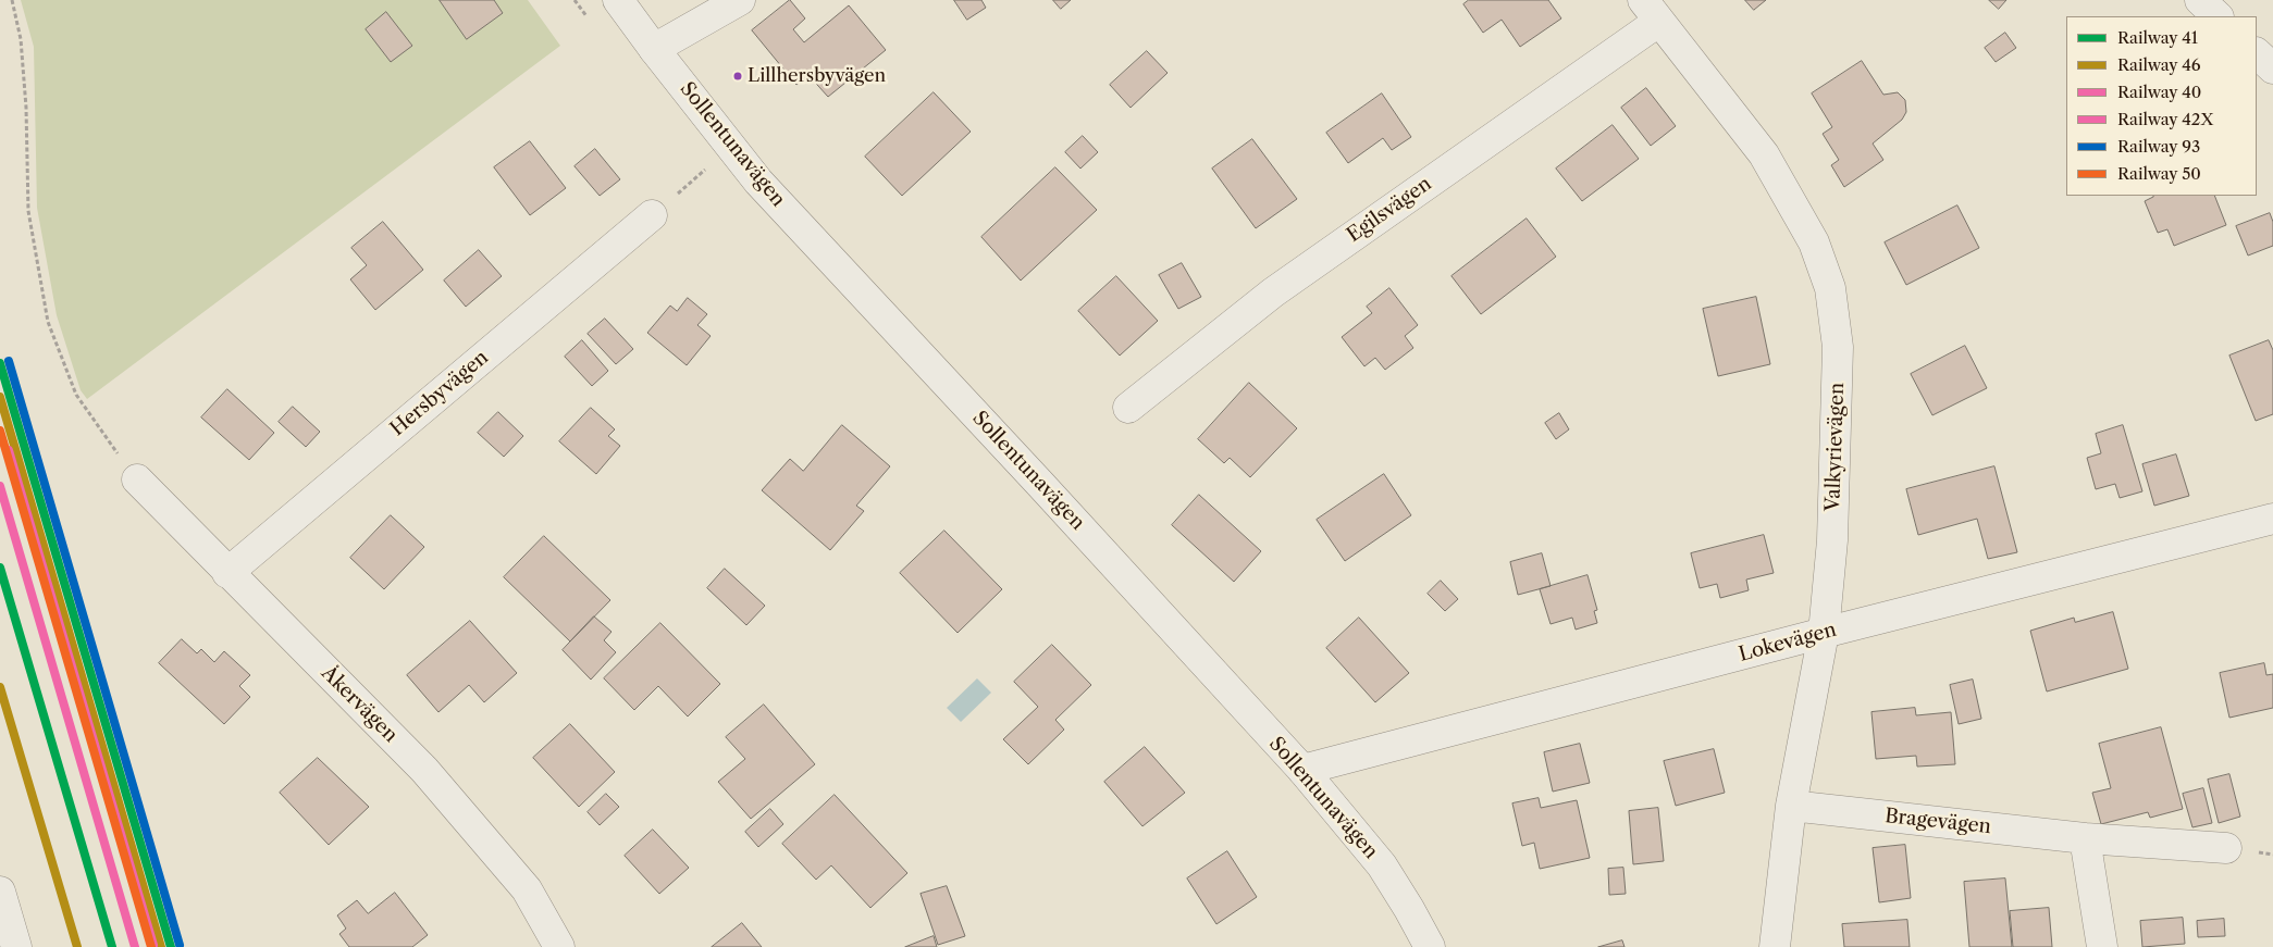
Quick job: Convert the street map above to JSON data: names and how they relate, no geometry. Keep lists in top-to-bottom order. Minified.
{"streets":{"street":["Sollentunavägen","Egilsvägen","Hersbyvägen","Valkyrievägen","Lokevägen","Åkervägen","Bragevägen"]},"crossings":[["Sollentunavägen","Lokevägen"],["Egilsvägen","Valkyrievägen"],["Hersbyvägen","Åkervägen"],["Valkyrievägen","Lokevägen"],["Valkyrievägen","Bragevägen"]],"places":["Lillhersbyvägen"],"lines":["rail line 93","rail line 41","rail line 46","rail line 50","rail line 42X","rail line 40"],"legend":["Railway 41","Railway 46","Railway 40","Railway 42X","Railway 93","Railway 50"]}
